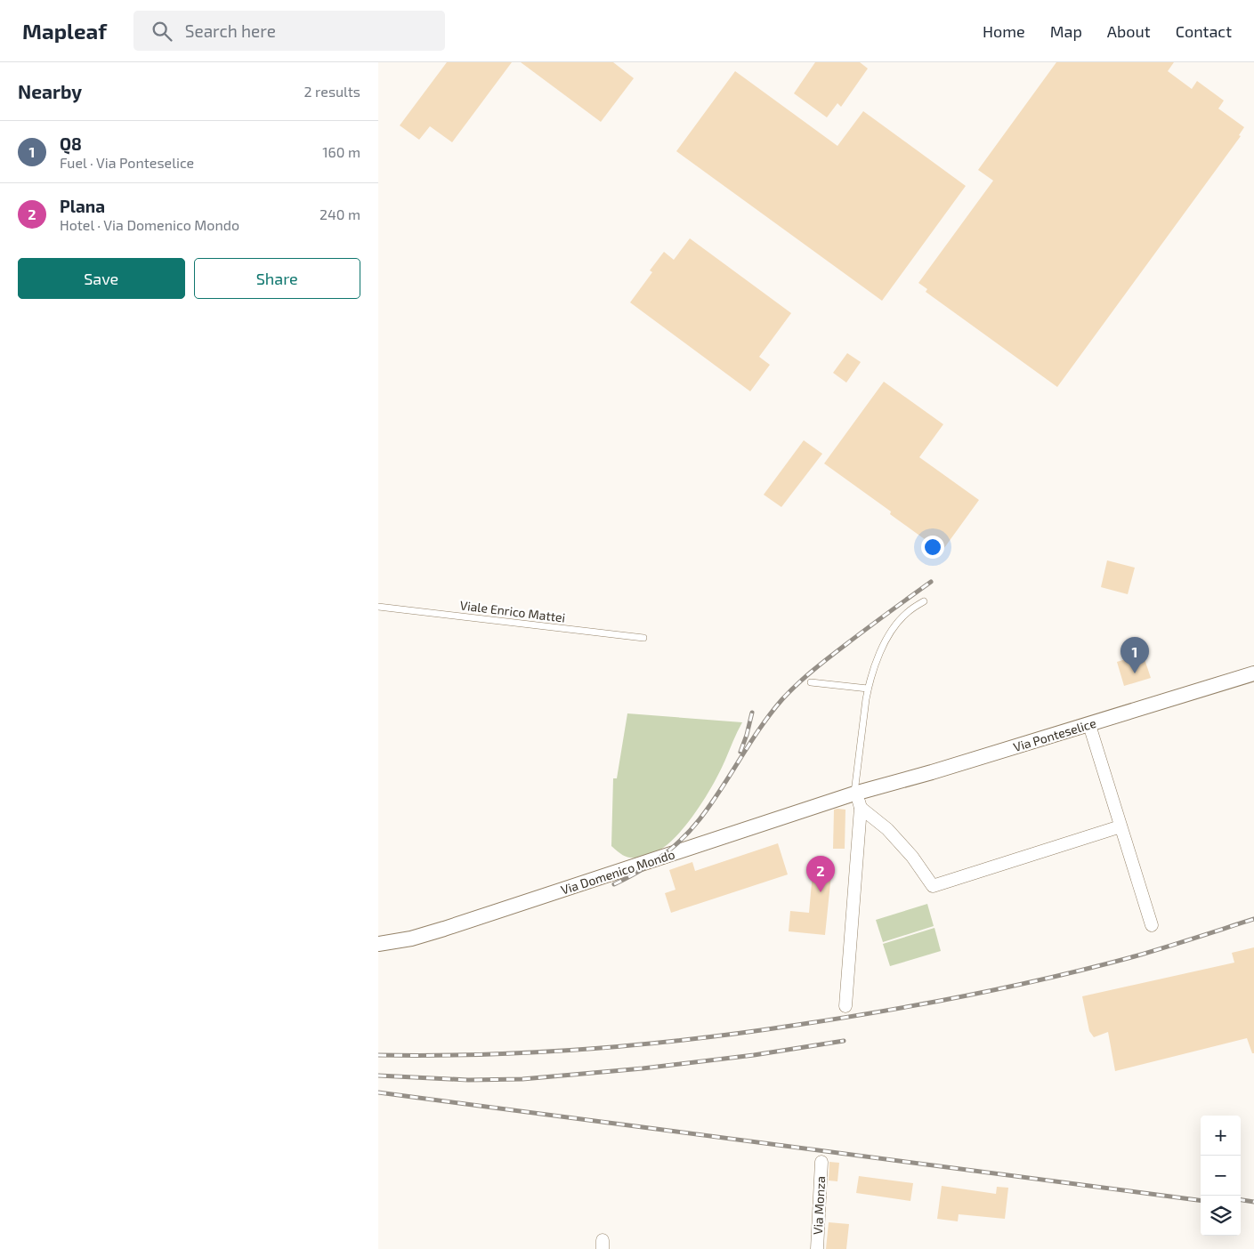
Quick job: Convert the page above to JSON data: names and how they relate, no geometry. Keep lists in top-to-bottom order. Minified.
{"streets":{"street":["Via Ponteselice","Via Domenico Mondo","Via Monza"],"lane":["Viale Enrico Mattei"]},"crossings":[["Via Ponteselice","Via Domenico Mondo"]],"page":{"header":"Mapleaf","search":"Search here","nav":["Home","Map","About","Contact"],"heading":["Nearby","2 results"],"list":[{"mark":"1","name":"Q8","note":"Fuel · Via Ponteselice","value":"160 m"},{"mark":"2","name":"Plana","note":"Hotel · Via Domenico Mondo","value":"240 m"}],"buttons":["Save","Share"],"pins":["1","2"],"map_buttons":["+","−"]}}
